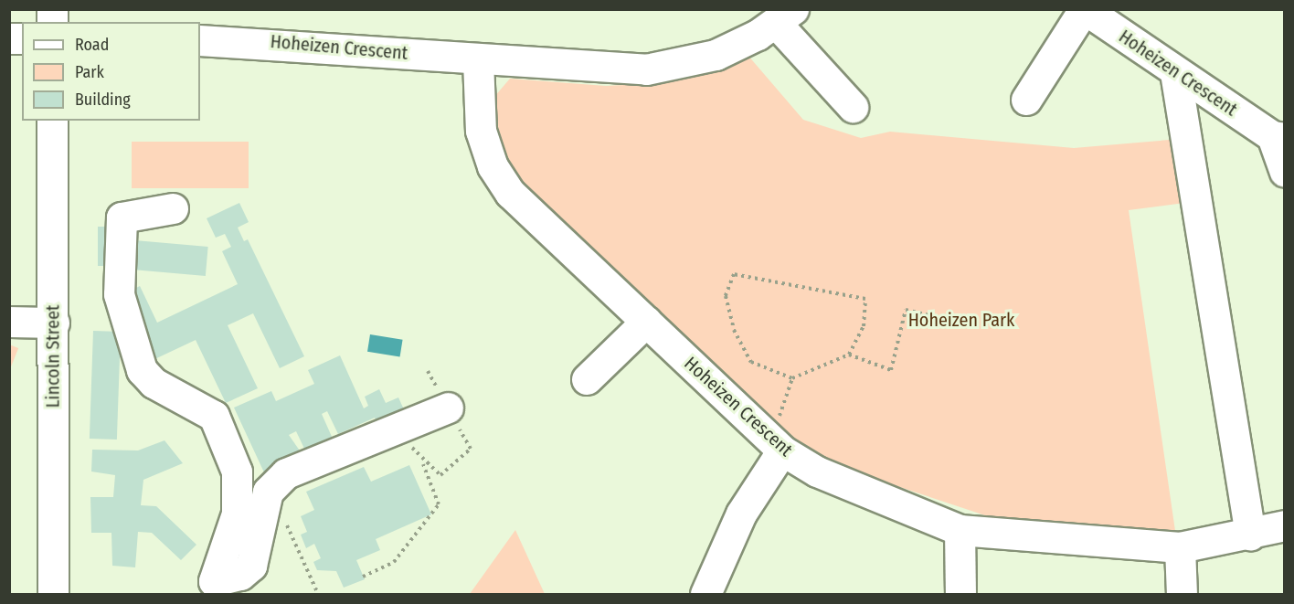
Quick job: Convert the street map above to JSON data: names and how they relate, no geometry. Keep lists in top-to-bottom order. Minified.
{"streets":{"street":["Hoheizen Crescent","Lincoln Street"]},"parks":["Hoheizen Park"],"legend":["Road","Park","Building"]}
